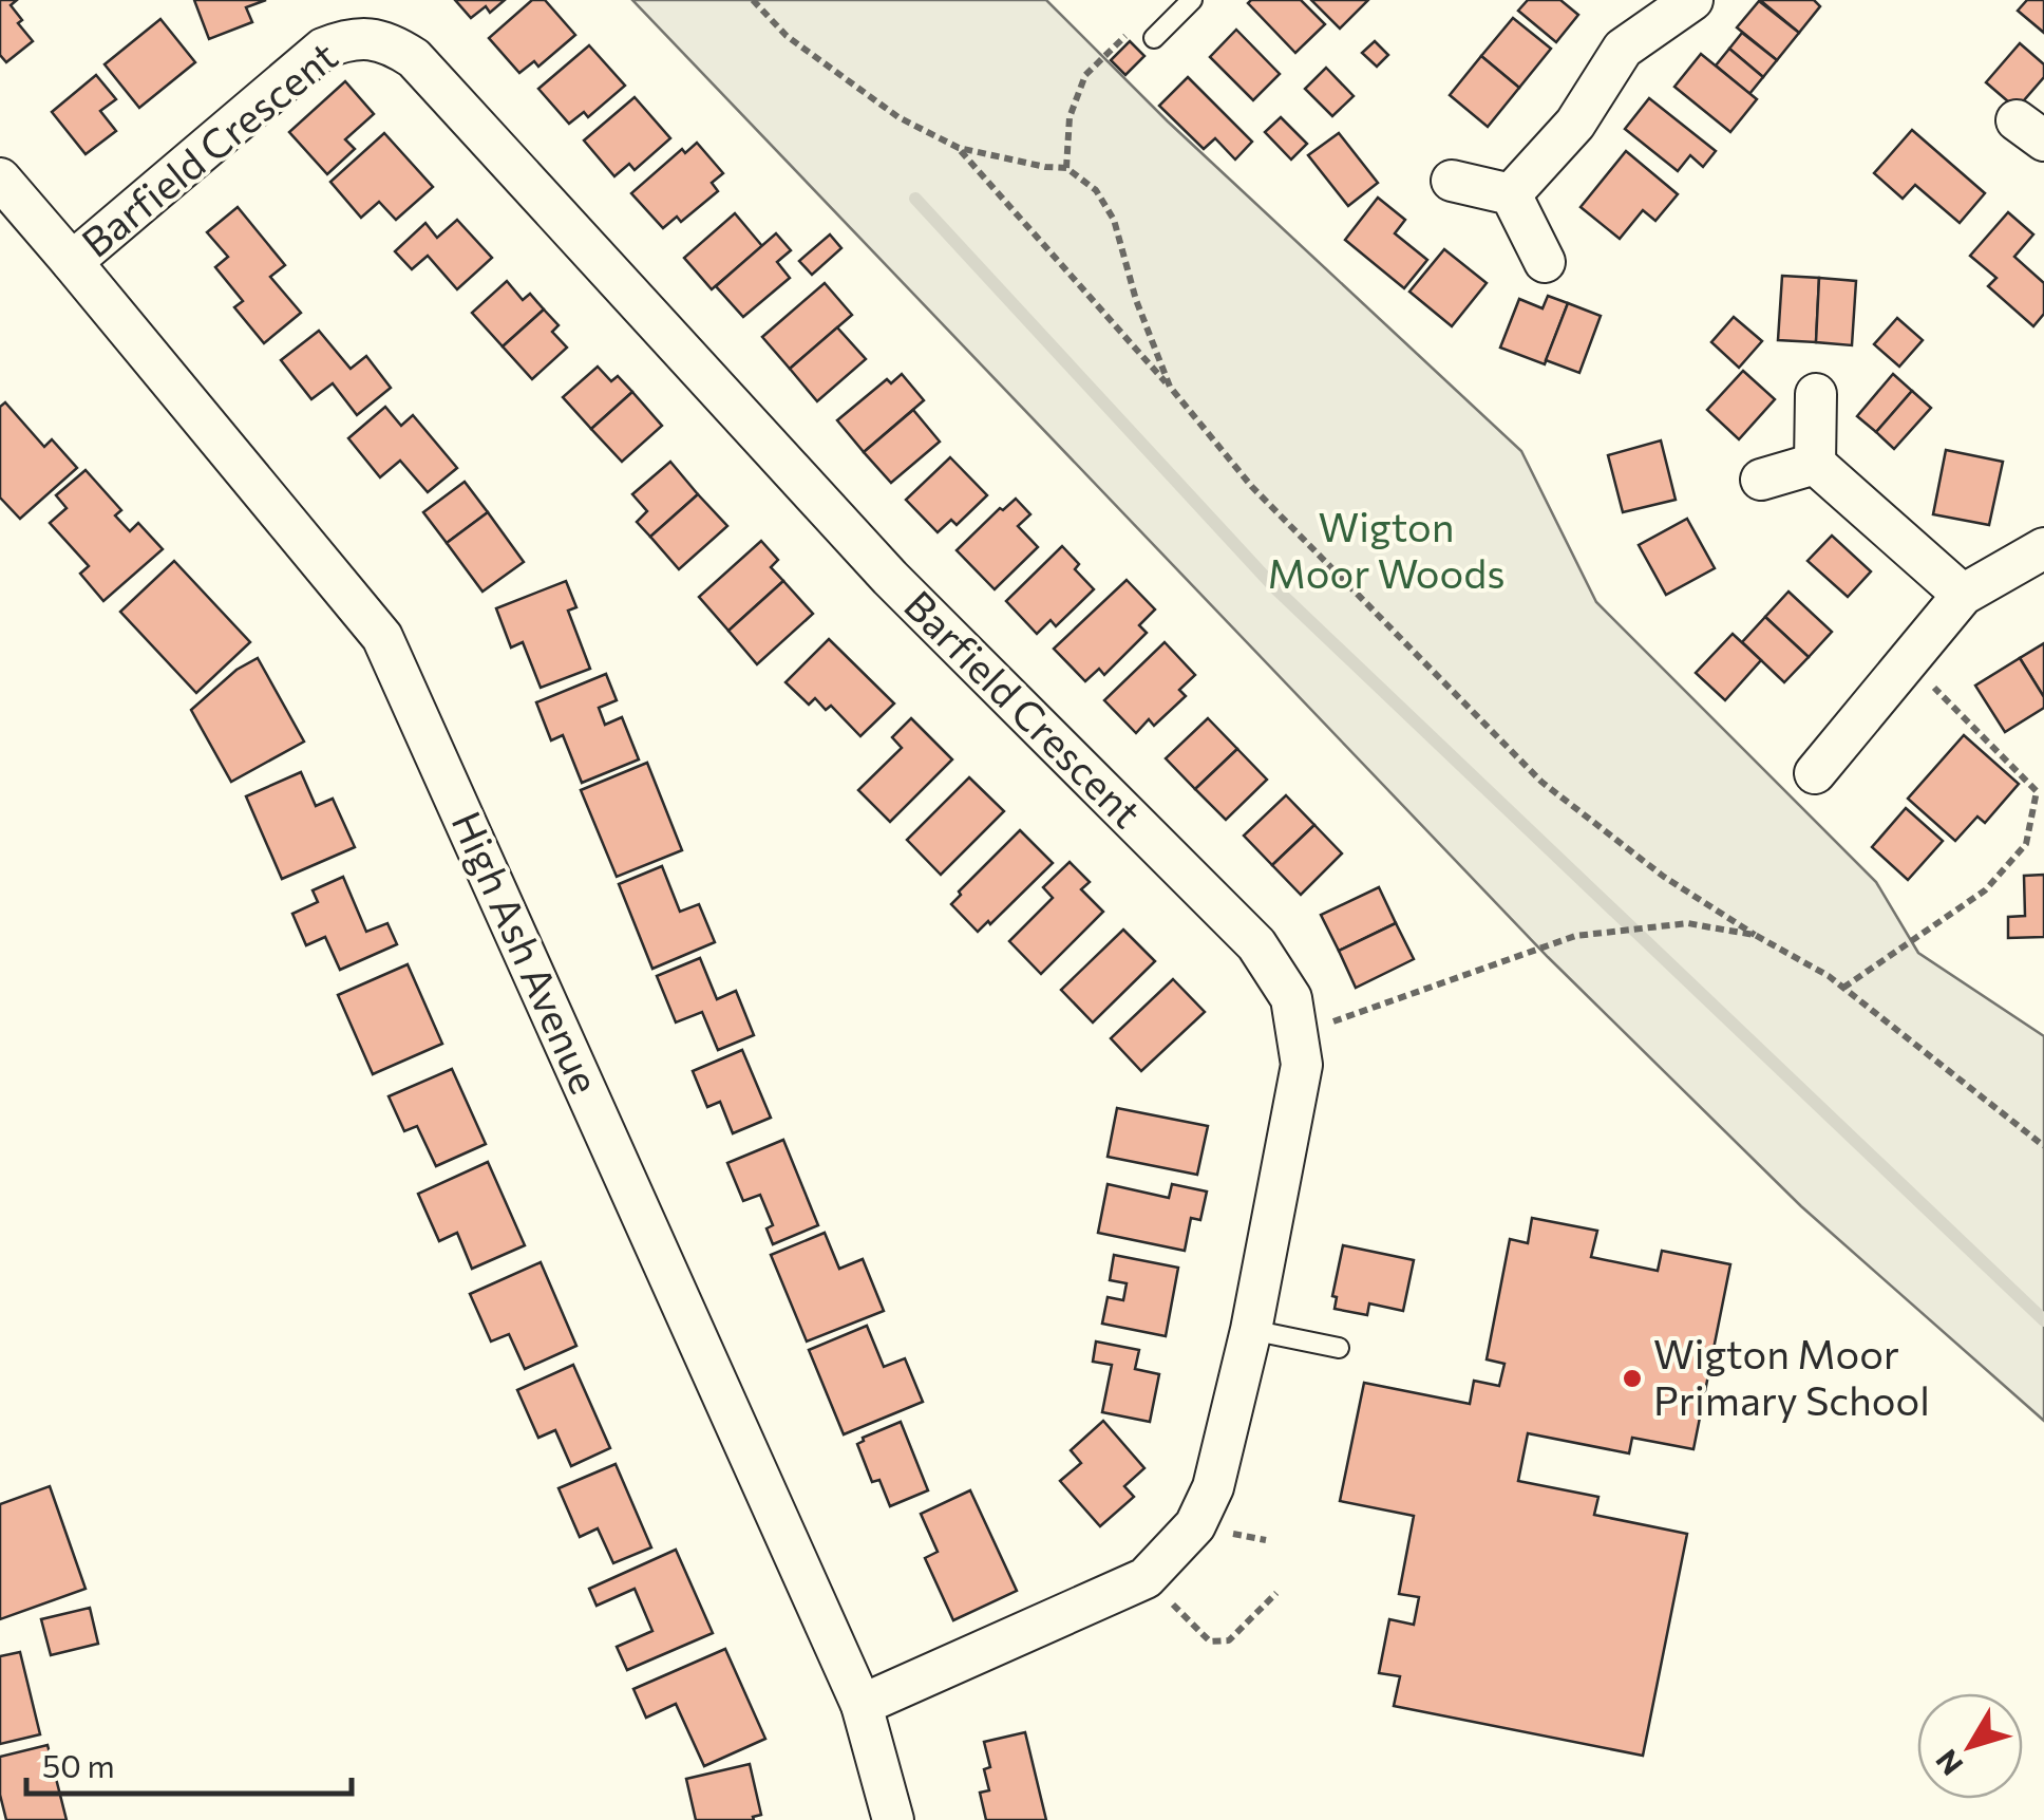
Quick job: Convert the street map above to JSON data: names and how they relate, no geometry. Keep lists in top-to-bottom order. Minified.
{"streets":{"street":["Barfield Crescent","High Ash Avenue"]},"crossings":[["Barfield Crescent","High Ash Avenue"]],"parks":["Wigton Moor Woods"],"places":["Wigton Moor Primary School"],"scale_bar":"50 m","north":"bottom left"}
